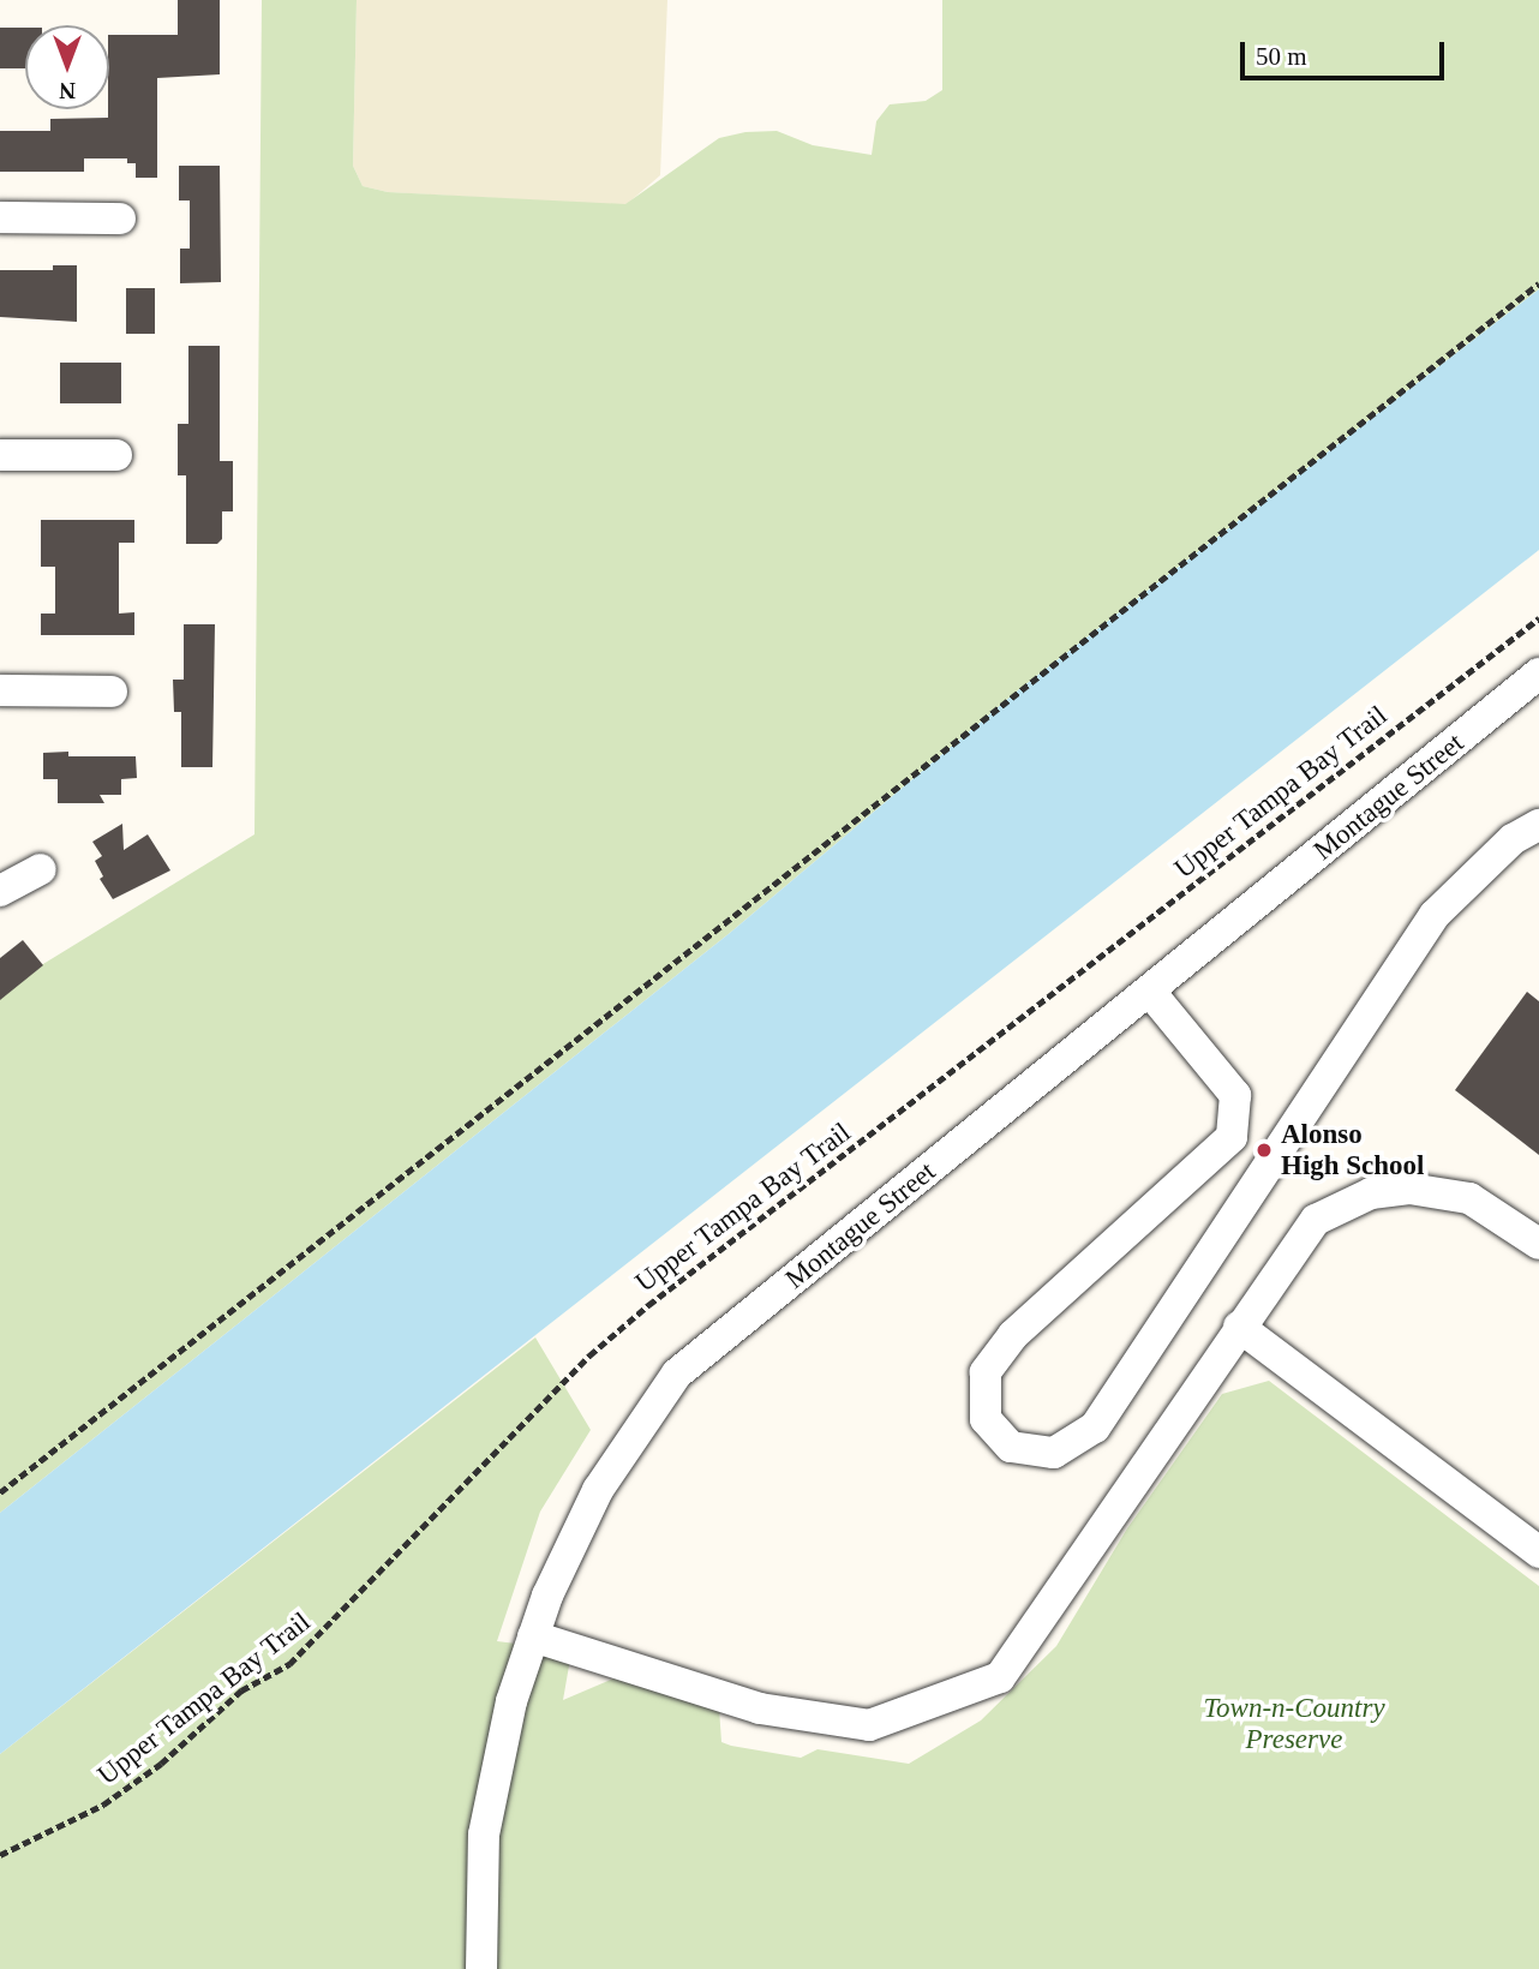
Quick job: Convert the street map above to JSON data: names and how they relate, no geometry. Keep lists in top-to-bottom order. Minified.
{"streets":{"street":["Montague Street"],"path":["Upper Tampa Bay Trail"]},"parks":["Town-n-Country Preserve"],"places":["Alonso High School"],"scale_bar":"50 m","north":"bottom"}
